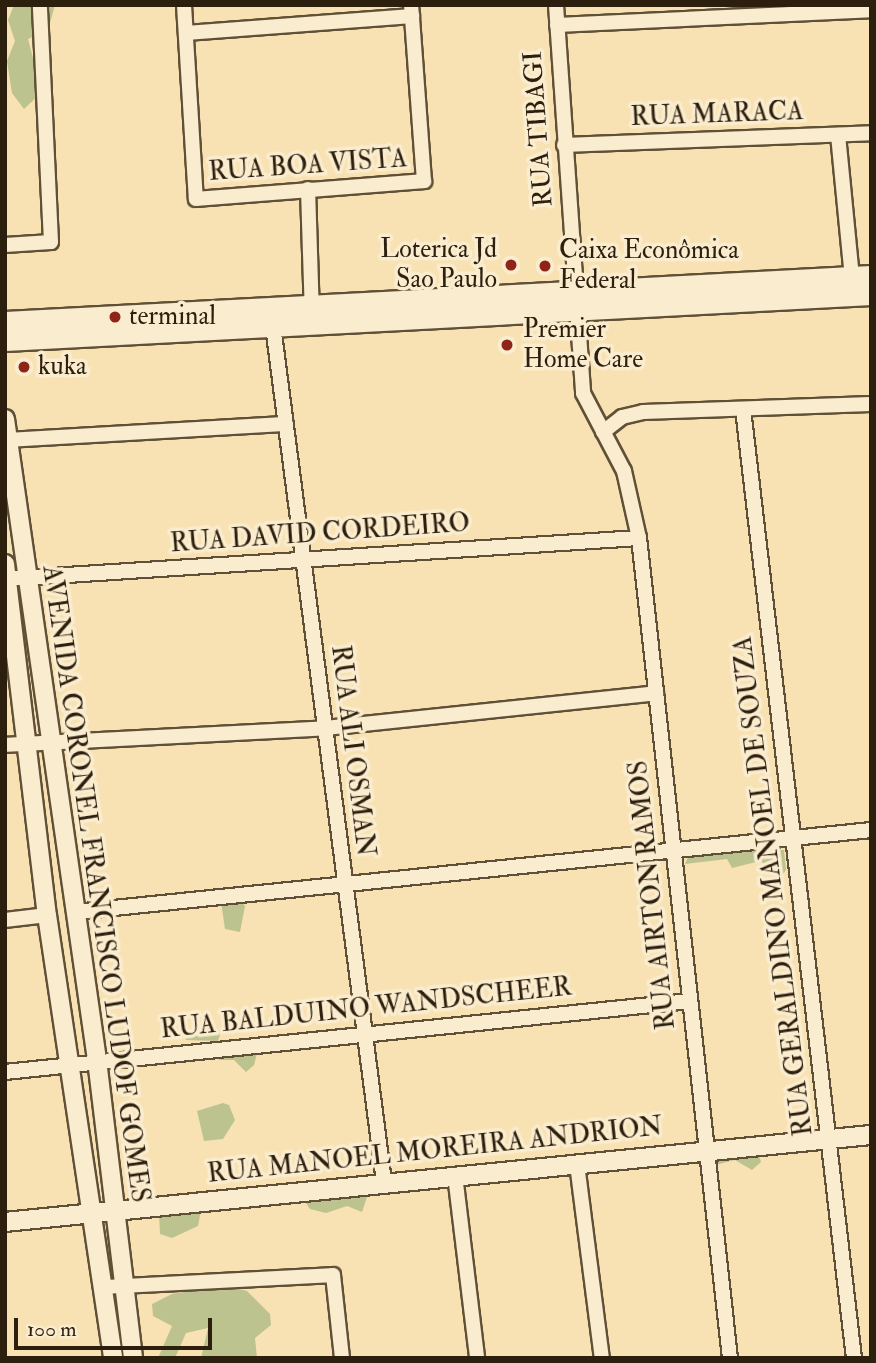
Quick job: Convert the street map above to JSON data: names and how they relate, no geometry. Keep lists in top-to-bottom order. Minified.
{"streets":{"street":["RUA MARACA","RUA TIBAGI","RUA BOA VISTA","RUA DAVID CORDEIRO","RUA ALI OSMAN","AVENIDA CORONEL FRANCISCO LUDOF GOMES","RUA GERALDINO MANOEL DE SOUZA","RUA AIRTON RAMOS","RUA BALDUINO WANDSCHEER","RUA MANOEL MOREIRA ANDRION"]},"crossings":[["RUA MARACA","RUA TIBAGI"],["RUA TIBAGI","RUA AIRTON RAMOS"],["RUA DAVID CORDEIRO","RUA ALI OSMAN"],["RUA DAVID CORDEIRO","AVENIDA CORONEL FRANCISCO LUDOF GOMES"],["RUA DAVID CORDEIRO","RUA AIRTON RAMOS"],["RUA ALI OSMAN","RUA BALDUINO WANDSCHEER"],["RUA ALI OSMAN","RUA MANOEL MOREIRA ANDRION"],["AVENIDA CORONEL FRANCISCO LUDOF GOMES","RUA BALDUINO WANDSCHEER"],["AVENIDA CORONEL FRANCISCO LUDOF GOMES","RUA MANOEL MOREIRA ANDRION"],["RUA GERALDINO MANOEL DE SOUZA","RUA MANOEL MOREIRA ANDRION"],["RUA AIRTON RAMOS","RUA BALDUINO WANDSCHEER"],["RUA AIRTON RAMOS","RUA MANOEL MOREIRA ANDRION"]],"places":["Loterica Jd Sao Paulo","Caixa Econômica Federal","terminal","Premier Home Care","kuka"],"scale_bar":"100 m"}
